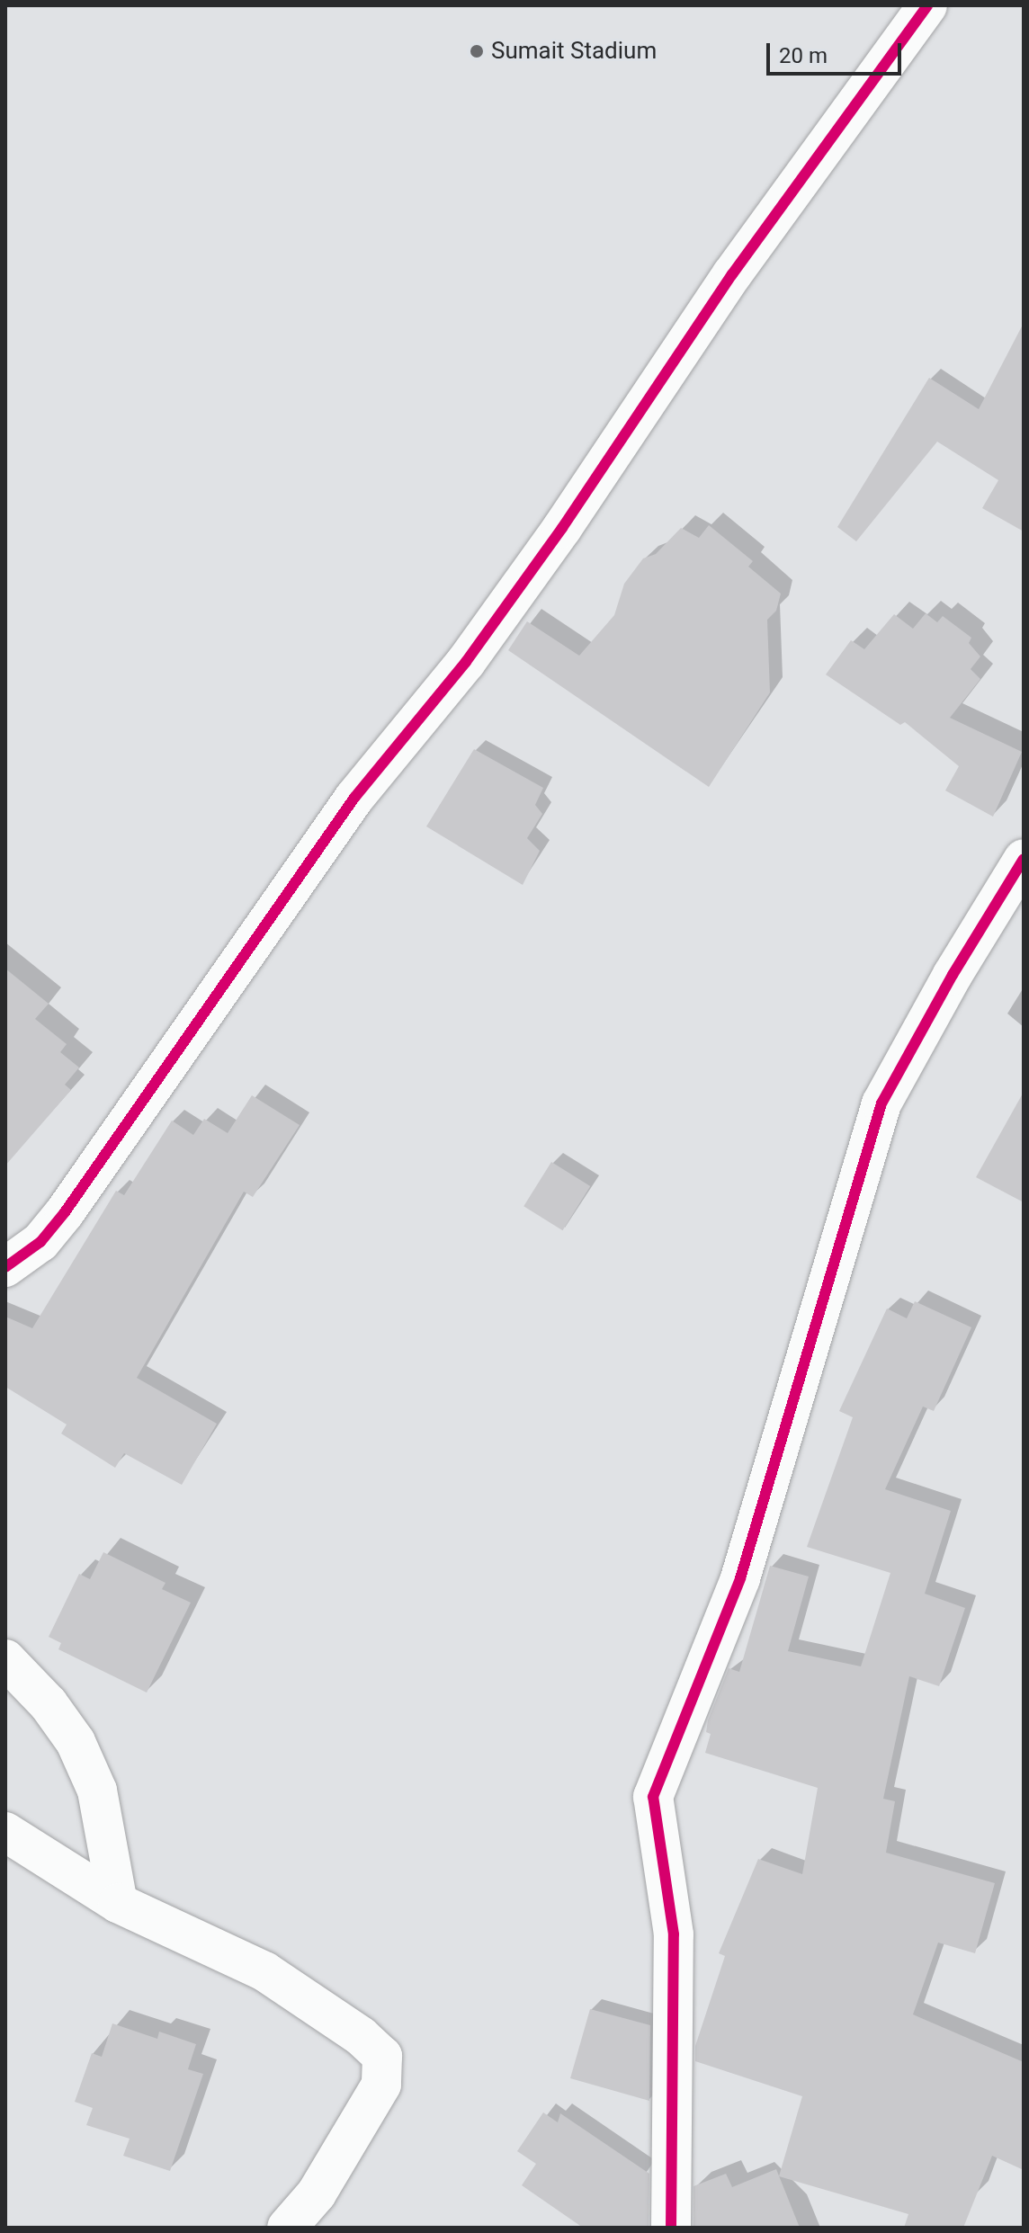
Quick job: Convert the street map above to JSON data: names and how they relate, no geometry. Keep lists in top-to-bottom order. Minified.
{"places":["Sumait Stadium"],"scale_bar":"20 m"}
